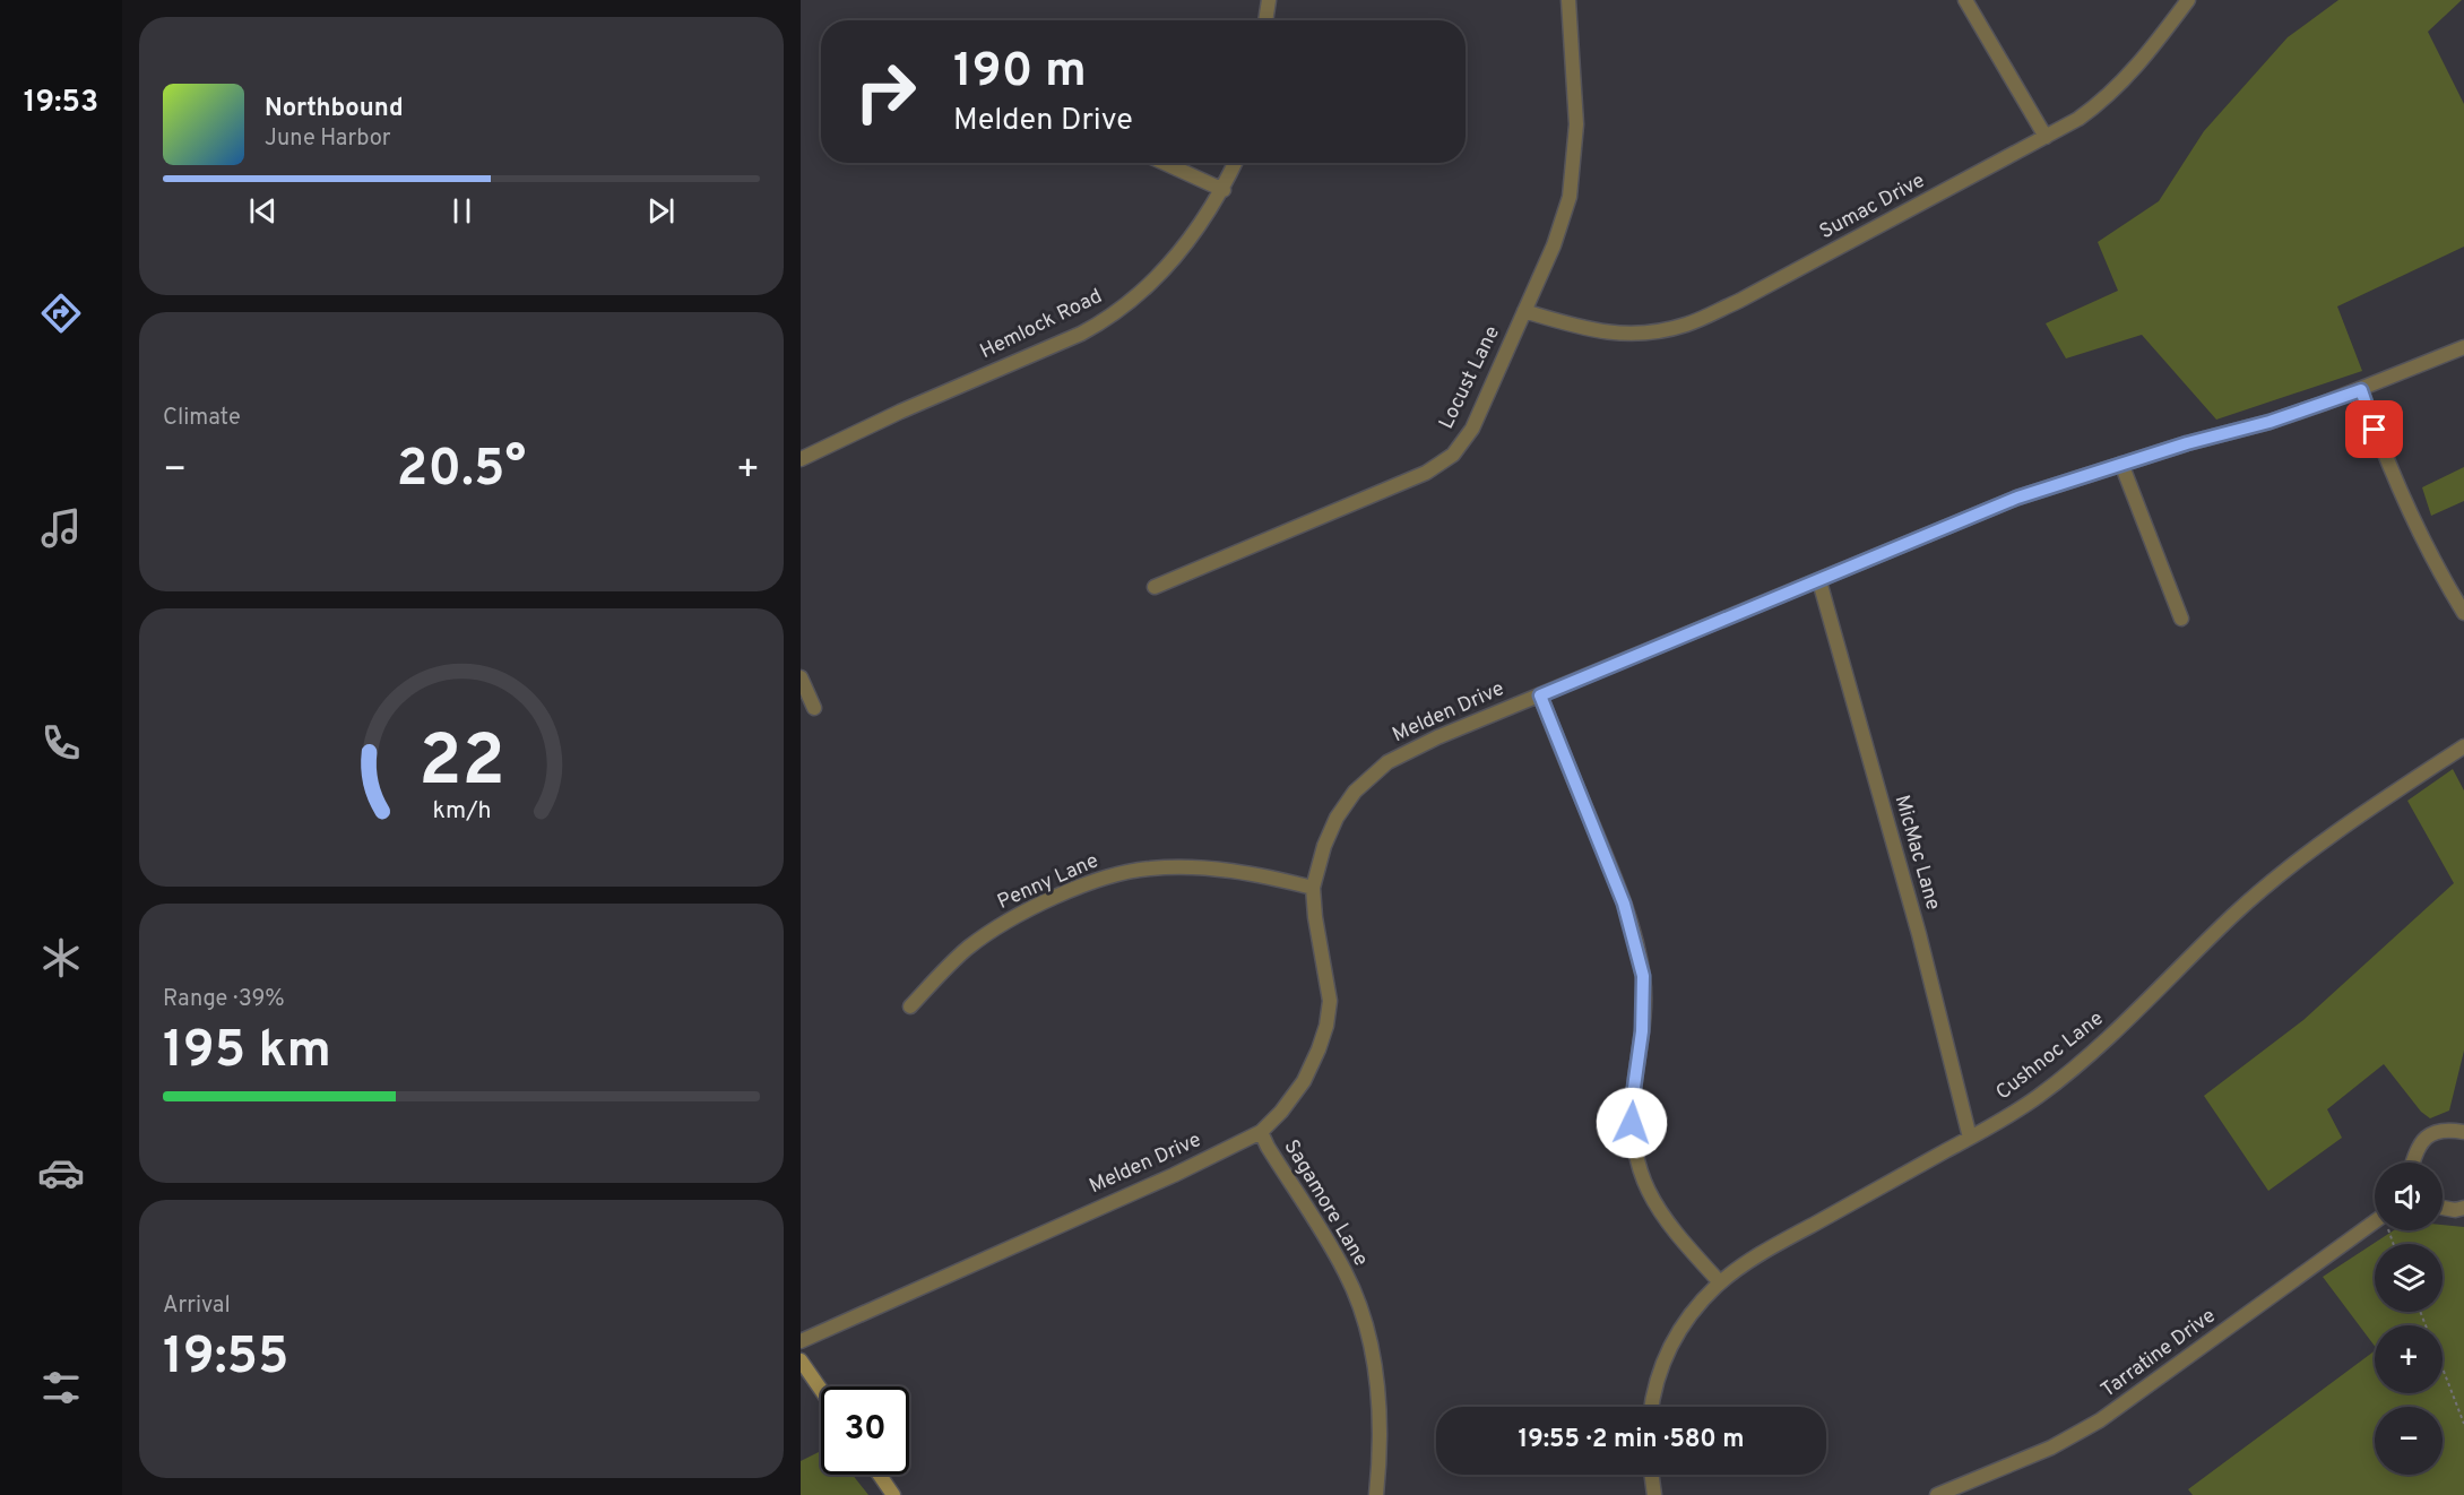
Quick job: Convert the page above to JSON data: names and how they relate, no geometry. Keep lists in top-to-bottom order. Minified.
{"streets":{"street":["Sumac Drive","Hemlock Road","Locust Lane","Melden Drive","MicMac Lane","Penny Lane","Cushnoc Lane","Sagamore Lane","Tarratine Drive"]},"crossings":[["Sumac Drive","Locust Lane"],["Melden Drive","MicMac Lane"],["Melden Drive","Penny Lane"],["Melden Drive","Sagamore Lane"],["MicMac Lane","Cushnoc Lane"]],"page":{"tabs":"19:53","turn":["190 m","Melden Drive"],"song":["Northbound","June Harbor"],"tile":["Climate",["Range · 39%","195 km"],["Arrival","19:55"]],"heat":["−","20.5°","+"],"map_buttons":["+","−"],"limit":"30","trip":"19:55 · 2 min · 580 m","gauge":["22","km/h"]}}
